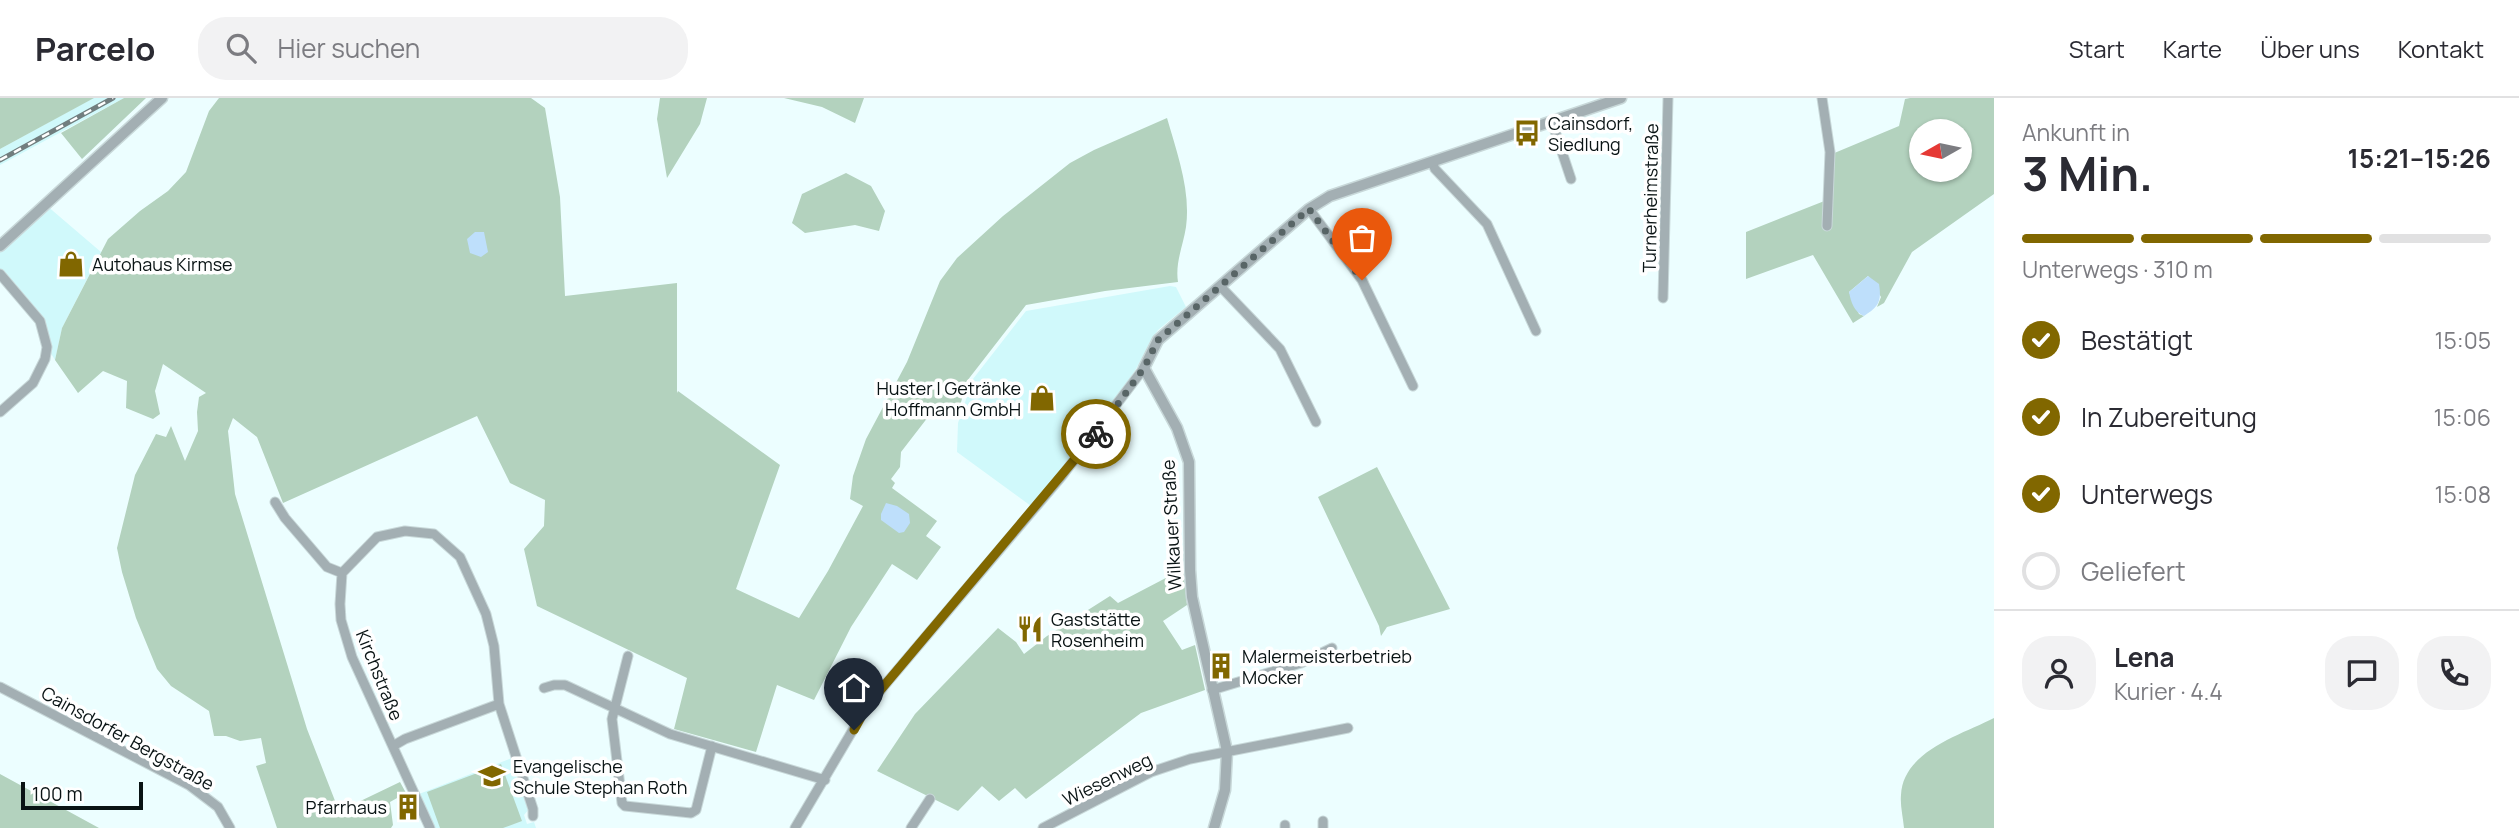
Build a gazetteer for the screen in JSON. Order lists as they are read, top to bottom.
{
  "streets": {
    "street": [
      "Turnerheimstraße",
      "Wilkauer Straße",
      "Kirchstraße",
      "Cainsdorfer Bergstraße",
      "Wiesenweg"
    ]
  },
  "crossings": [
    ["Wilkauer Straße", "Wiesenweg"]
  ],
  "places": {
    "bus stop": ["Cainsdorf, Siedlung"],
    "shop": ["Autohaus Kirmse", "Huster | Getränke Hoffmann GmbH"],
    "restaurant": ["Gaststätte Rosenheim"],
    "building": ["Malermeisterbetrieb Mocker", "Pfarrhaus"],
    "school or university": ["Evangelische Schule Stephan Roth"]
  },
  "scale_bar": "100 m",
  "north": "left",
  "page": {
    "header": "Parcelo",
    "search": "Hier suchen",
    "nav": [
      "Start",
      "Karte",
      "Über uns",
      "Kontakt"
    ],
    "heading": ["3 Min.", "Ankunft in", "15:21–15:26"],
    "panel": ["Lena", "Kurier · 4.4"],
    "bar": "Unterwegs · 310 m",
    "list": [
      ["Bestätigt", "15:05"],
      ["In Zubereitung", "15:06"],
      ["Unterwegs", "15:08"],
      "Geliefert"
    ],
    "scale": "100 m"
  }
}
